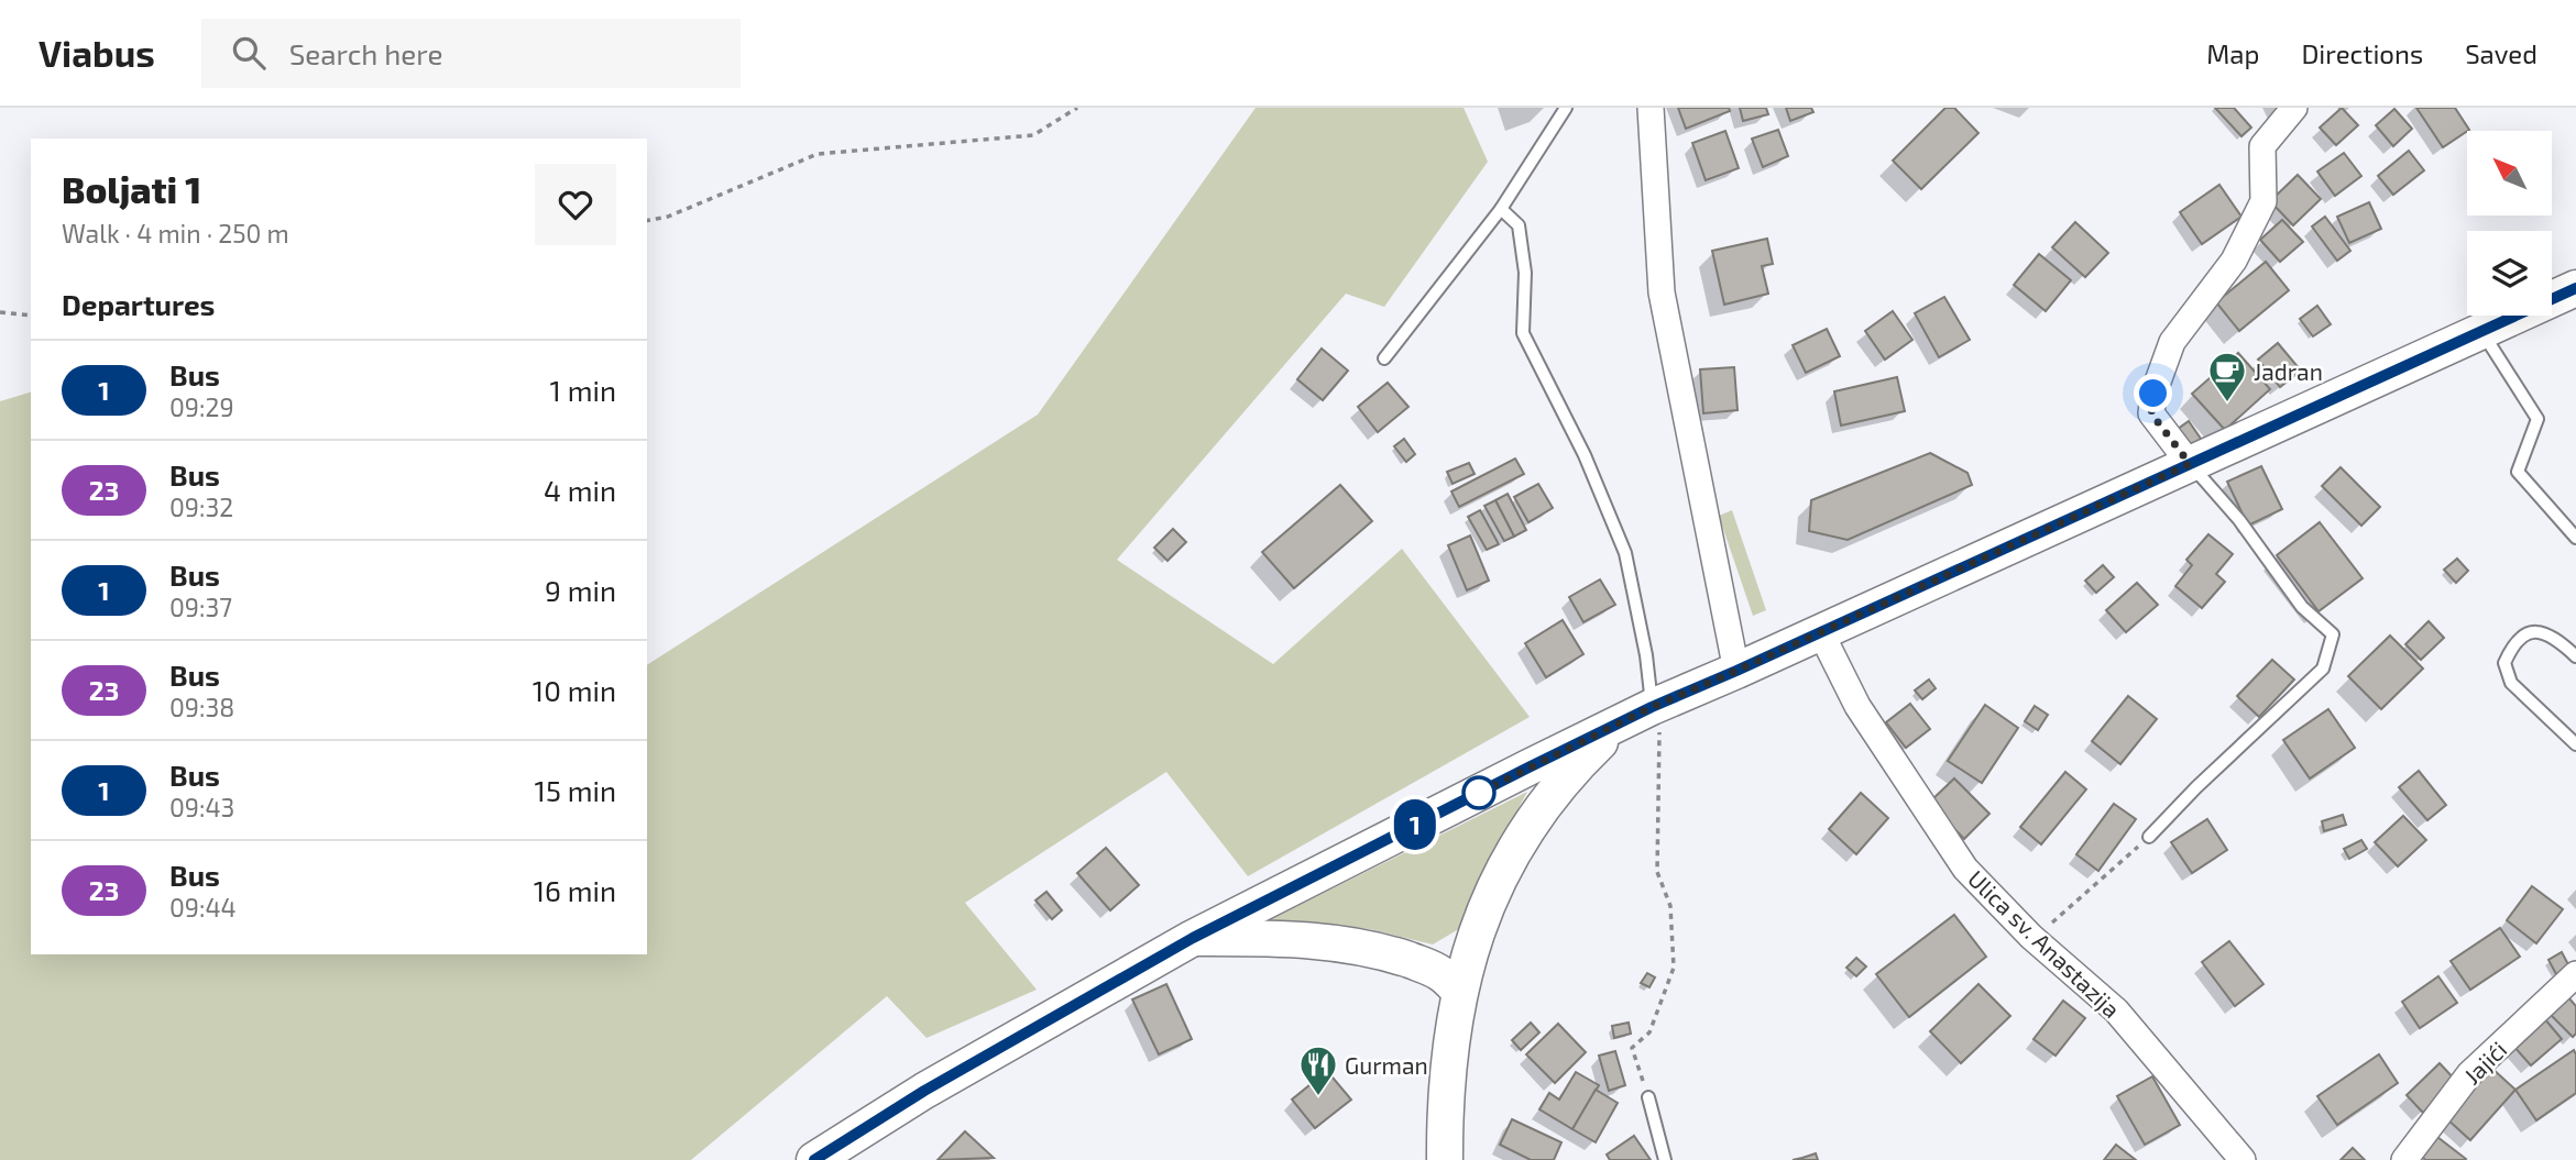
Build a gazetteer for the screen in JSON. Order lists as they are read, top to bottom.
{
  "streets": {
    "street": ["Ulica sv. Anastazija", "Jajići"]
  },
  "places": {
    "cafe": ["Jadran"],
    "restaurant": ["Gurman"]
  },
  "lines": ["bus line 1"],
  "north": "top left",
  "page": {
    "header": "Viabus",
    "search": "Search here",
    "nav": ["Map", "Directions", "Saved"],
    "on_map": "1",
    "heading": [
      ["Boljati 1", "Walk · 4 min · 250 m"],
      "Departures"
    ],
    "list": [
      {
        "mark": "1",
        "name": "Bus",
        "note": "09:29",
        "value": "1 min"
      },
      {
        "mark": "23",
        "name": "Bus",
        "note": "09:32",
        "value": "4 min"
      },
      {
        "mark": "1",
        "name": "Bus",
        "note": "09:37",
        "value": "9 min"
      },
      {
        "mark": "23",
        "name": "Bus",
        "note": "09:38",
        "value": "10 min"
      },
      {
        "mark": "1",
        "name": "Bus",
        "note": "09:43",
        "value": "15 min"
      },
      {
        "mark": "23",
        "name": "Bus",
        "note": "09:44",
        "value": "16 min"
      }
    ]
  }
}
